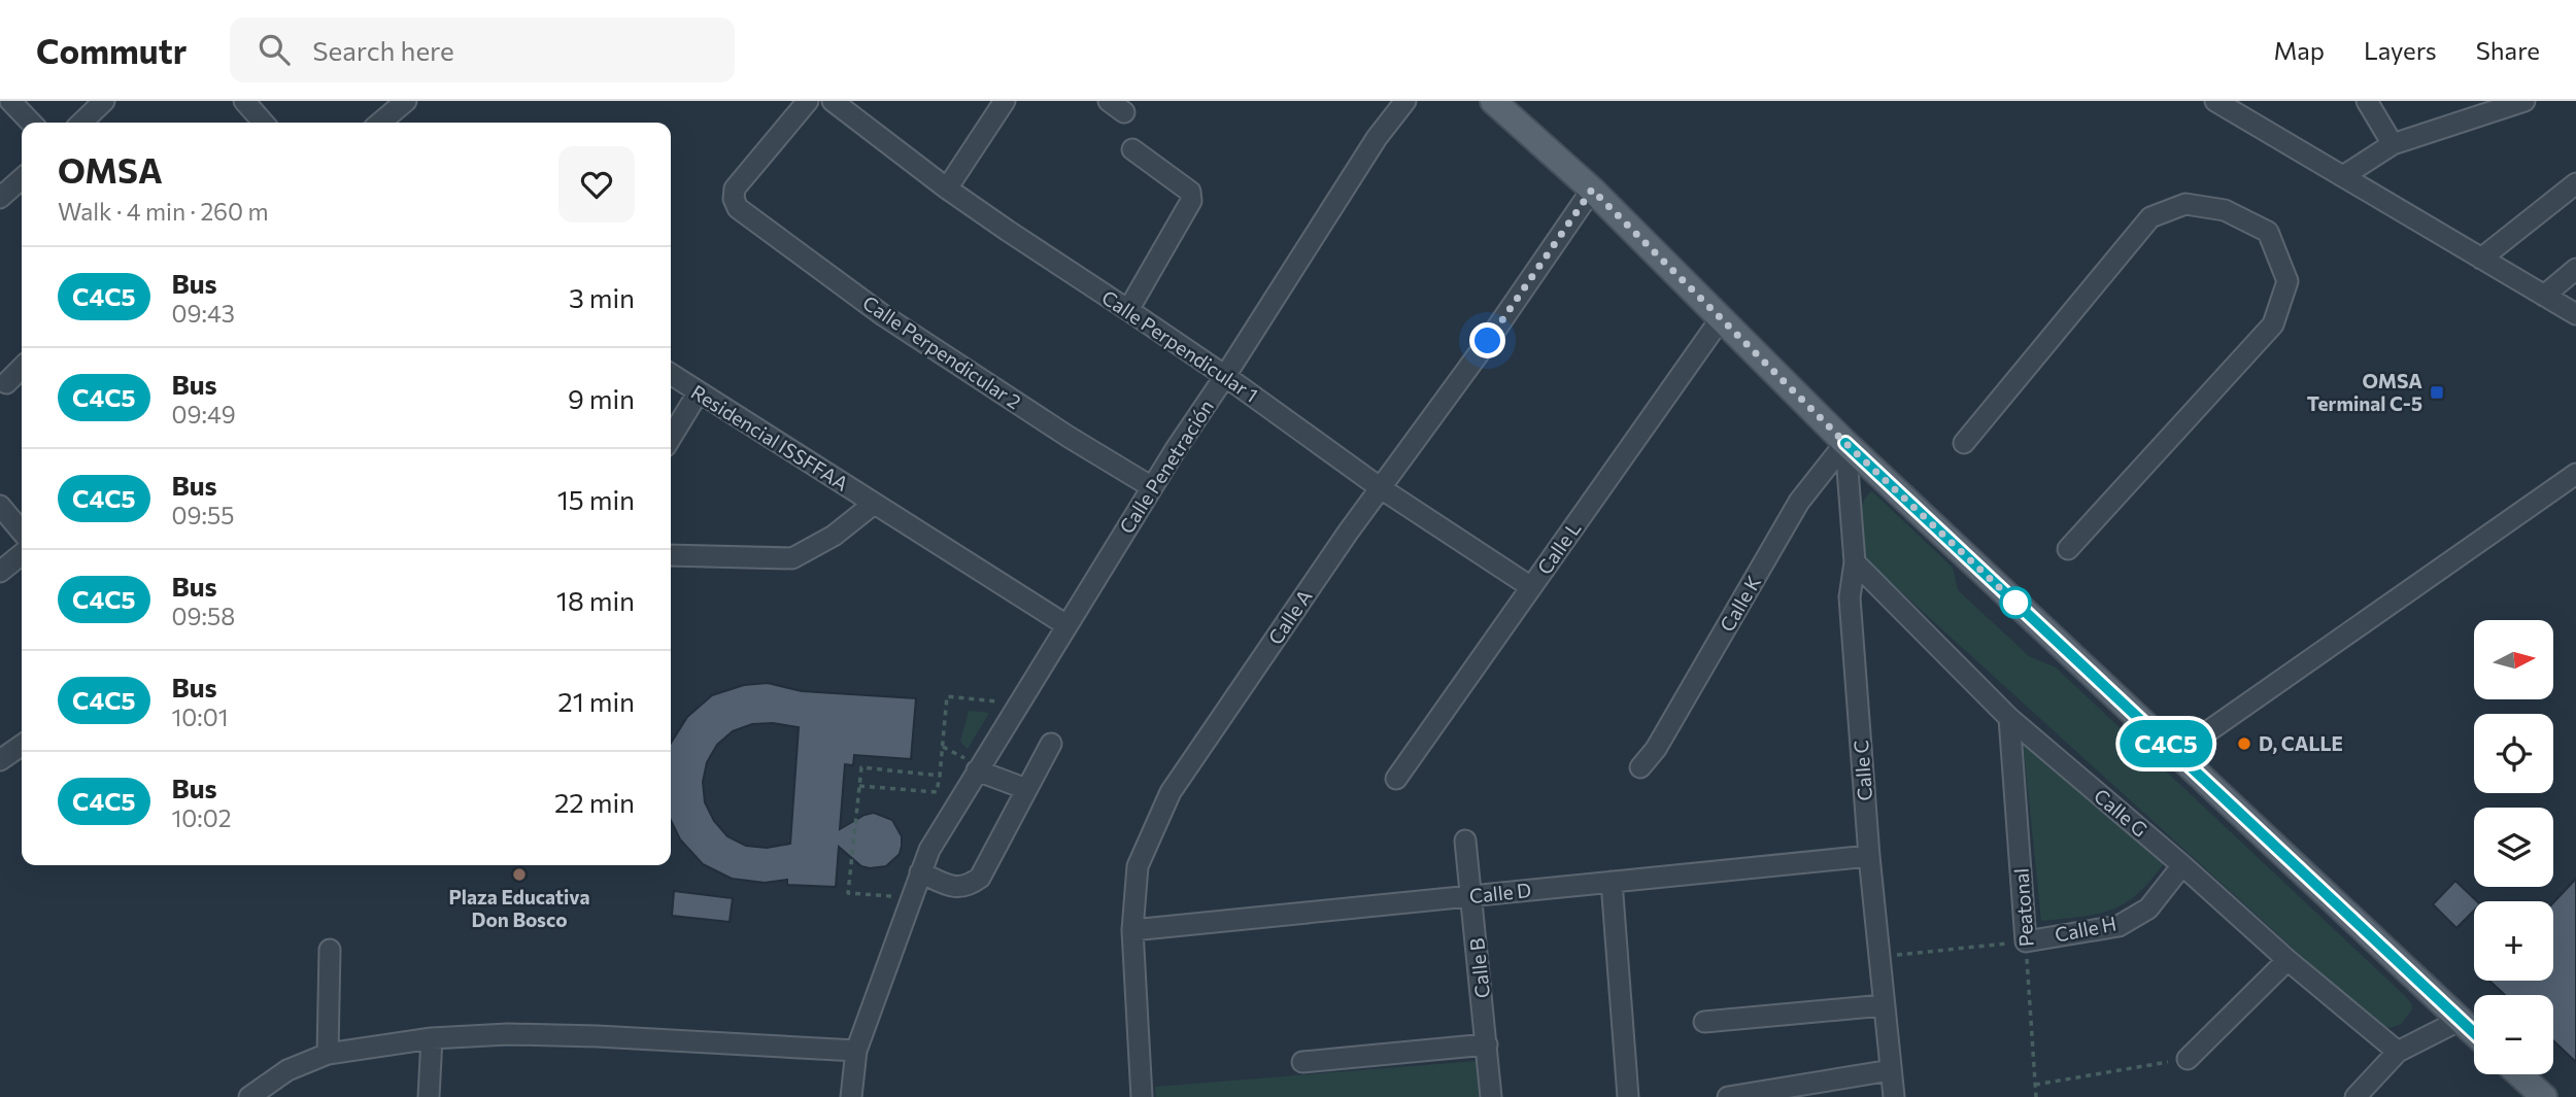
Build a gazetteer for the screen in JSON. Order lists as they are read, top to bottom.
{
  "streets": {
    "street": [
      "Calle Perpendicular 1",
      "Calle Perpendicular 2",
      "Residencial ISSFFAA",
      "Calle Penetración",
      "Calle L",
      "Calle K",
      "Calle A",
      "Calle C",
      "Calle G",
      "Calle D",
      "Peatonal",
      "Calle H",
      "Calle B"
    ]
  },
  "crossings": [
    ["Calle Perpendicular 1", "Calle Penetración"],
    ["Calle Perpendicular 1", "Calle L"],
    ["Calle Perpendicular 1", "Calle A"],
    ["Calle Perpendicular 2", "Calle Penetración"],
    ["Residencial ISSFFAA", "Calle Penetración"],
    ["Calle K", "Calle C"],
    ["Calle A", "Calle D"],
    ["Calle C", "Calle G"],
    ["Calle C", "Calle D"],
    ["Calle G", "Peatonal"],
    ["Calle G", "Calle H"],
    ["Calle D", "Calle B"],
    ["Peatonal", "Calle H"]
  ],
  "places": {
    "transit": ["OMSA Terminal C-5"],
    "other": ["D, CALLE", "Plaza Educativa Don Bosco"]
  },
  "lines": ["bus line C4C5"],
  "north": "right",
  "page": {
    "header": "Commutr",
    "search": "Search here",
    "nav": ["Map", "Layers", "Share"],
    "on_map": "C4C5",
    "heading": ["OMSA", "Walk · 4 min · 260 m"],
    "list": [
      {
        "mark": "C4C5",
        "name": "Bus",
        "note": "09:43",
        "value": "3 min"
      },
      {
        "mark": "C4C5",
        "name": "Bus",
        "note": "09:49",
        "value": "9 min"
      },
      {
        "mark": "C4C5",
        "name": "Bus",
        "note": "09:55",
        "value": "15 min"
      },
      {
        "mark": "C4C5",
        "name": "Bus",
        "note": "09:58",
        "value": "18 min"
      },
      {
        "mark": "C4C5",
        "name": "Bus",
        "note": "10:01",
        "value": "21 min"
      },
      {
        "mark": "C4C5",
        "name": "Bus",
        "note": "10:02",
        "value": "22 min"
      }
    ],
    "map_buttons": ["+", "−"]
  }
}
